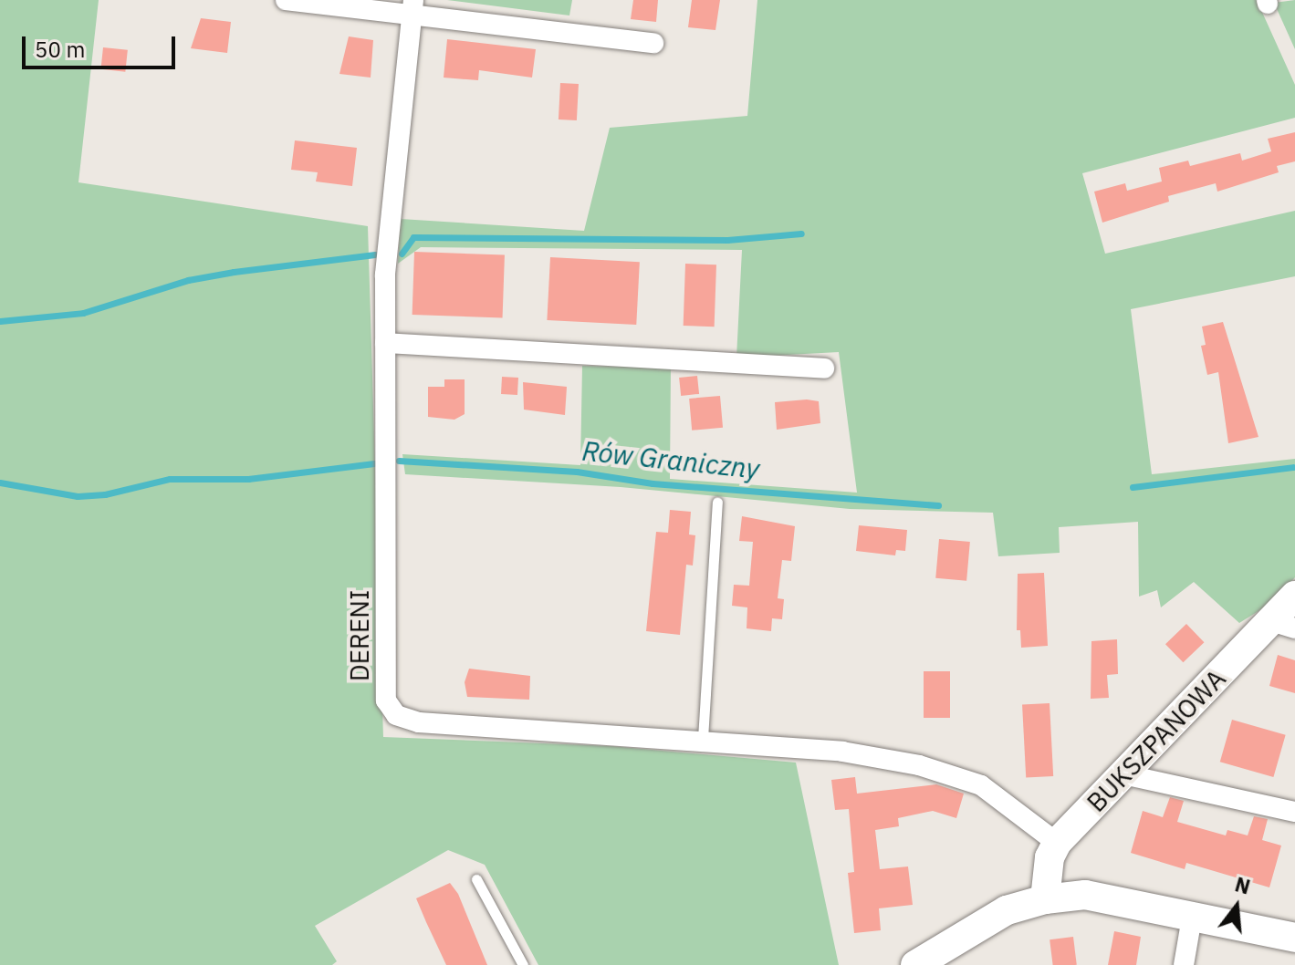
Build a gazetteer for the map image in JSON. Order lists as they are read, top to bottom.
{
  "streets": {
    "street": ["DERENI", "BUKSZPANOWA"]
  },
  "crossings": [
    ["DERENI", "BUKSZPANOWA"]
  ],
  "water": ["Rów Graniczny"],
  "scale_bar": "50 m",
  "north": "top"
}
